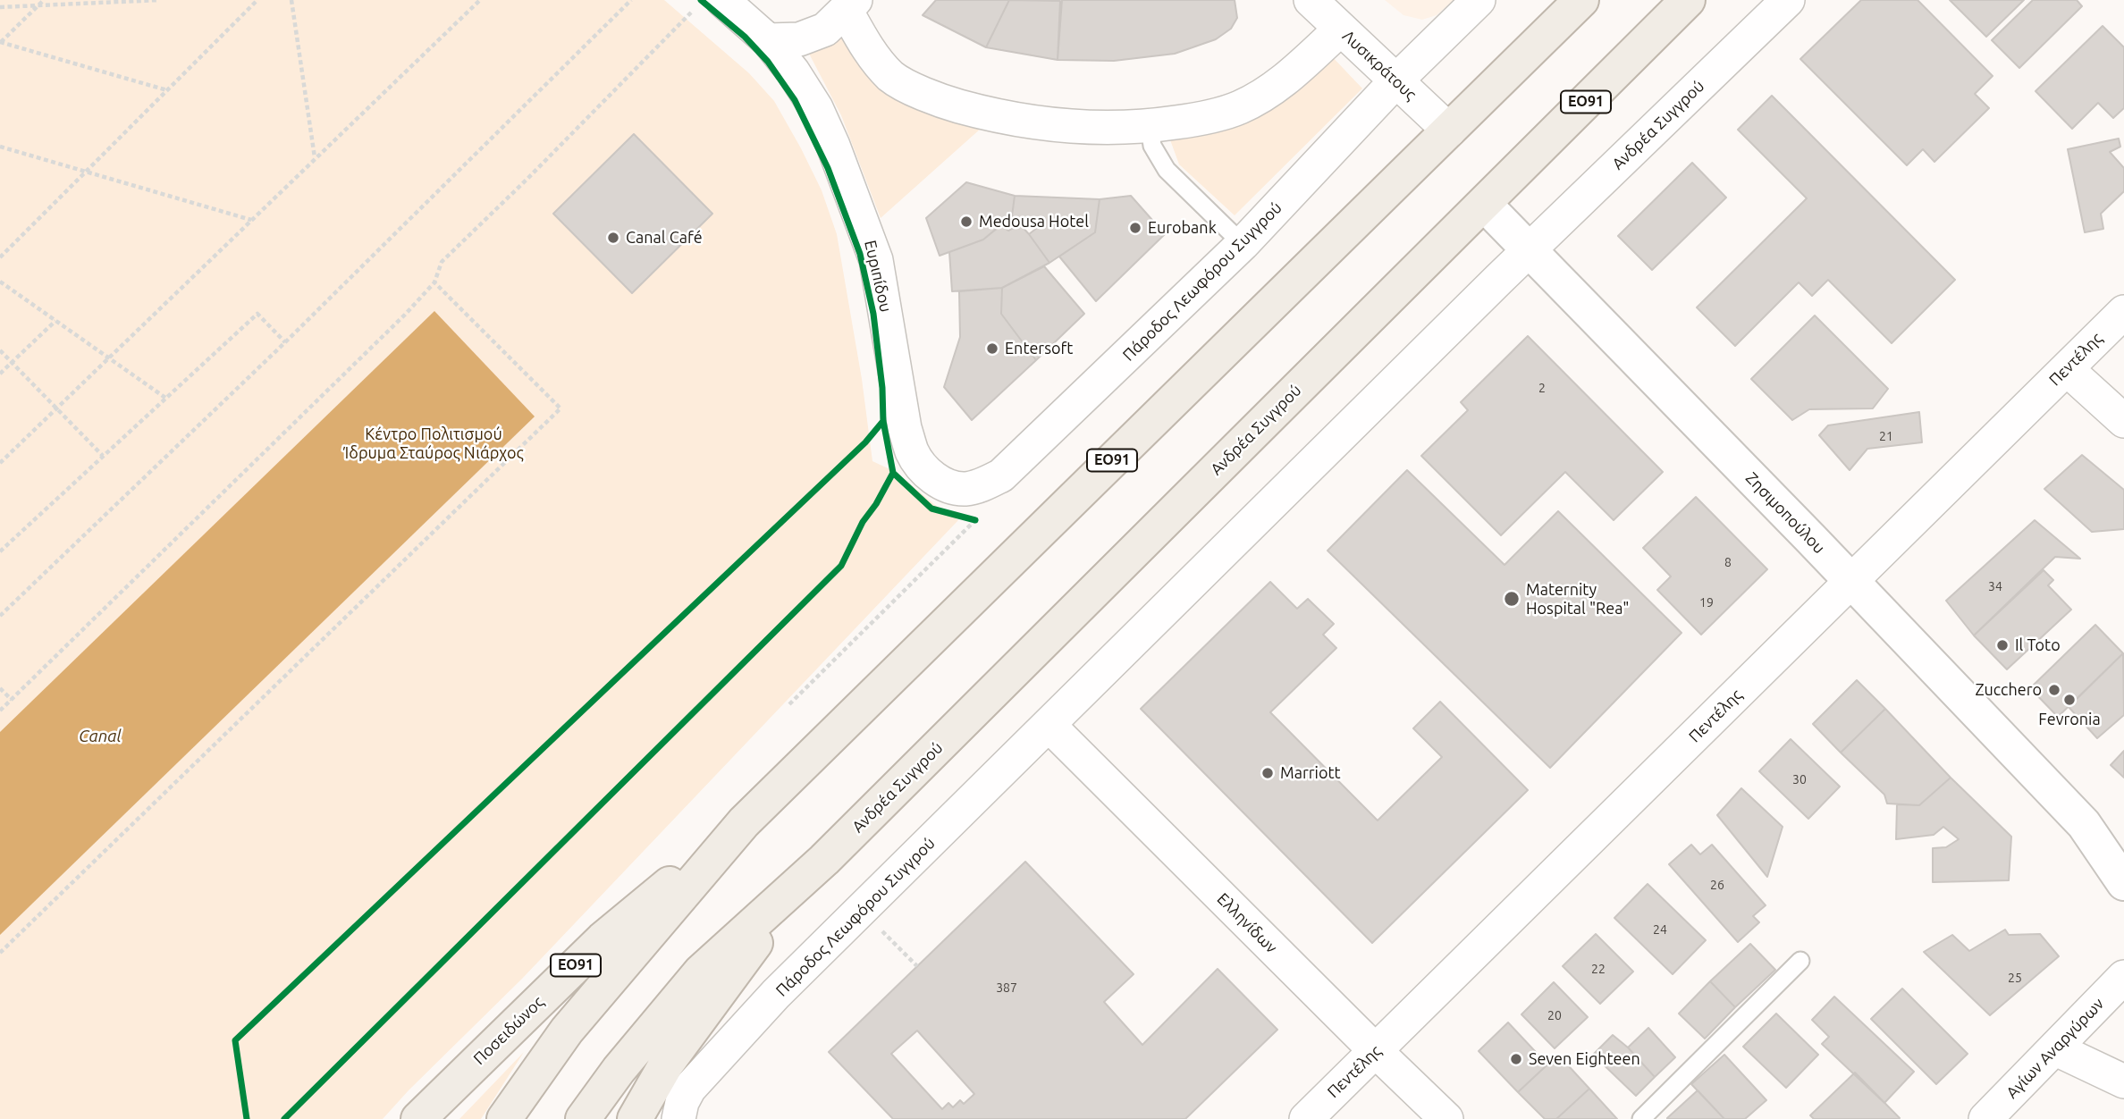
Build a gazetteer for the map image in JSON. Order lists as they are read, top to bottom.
{
  "streets": {
    "highway": ["ΕΟ91", "Ανδρέα Συγγρού", "Ποσειδώνος"],
    "street": [
      "Λυσικράτους",
      "Ευριπίδου",
      "Πάροδος Λεωφόρου Συγγρού",
      "Πεντέλης",
      "Ζησιμοπούλου",
      "Ελληνίδων",
      "Αγίων Αναργύρων"
    ]
  },
  "crossings": [
    ["Λυσικράτους", "ΕΟ91"],
    ["Λυσικράτους", "Πάροδος Λεωφόρου Συγγρού"],
    ["ΕΟ91", "Ανδρέα Συγγρού"],
    ["ΕΟ91", "Ποσειδώνος"],
    ["Ανδρέα Συγγρού", "Πάροδος Λεωφόρου Συγγρού"],
    ["Ανδρέα Συγγρού", "Ζησιμοπούλου"],
    ["Ανδρέα Συγγρού", "Ελληνίδων"],
    ["Ευριπίδου", "Πάροδος Λεωφόρου Συγγρού"],
    ["Πάροδος Λεωφόρου Συγγρού", "Ελληνίδων"],
    ["Πεντέλης", "Ζησιμοπούλου"],
    ["Πεντέλης", "Ελληνίδων"]
  ],
  "water": ["Canal"],
  "parks": ["Κέντρο Πολιτισμού Ίδρυμα Σταύρος Νιάρχος"],
  "places": [
    "Medousa Hotel",
    "Eurobank",
    "Canal Café",
    "Entersoft",
    "Maternity Hospital \"Rea\"",
    "Il Toto",
    "Zucchero",
    "Fevronia",
    "Marriott",
    "Seven Eighteen"
  ],
  "house_numbers": [
    "2",
    "21",
    "8",
    "34",
    "19",
    "30",
    "26",
    "24",
    "22",
    "25",
    "387",
    "20"
  ]
}
